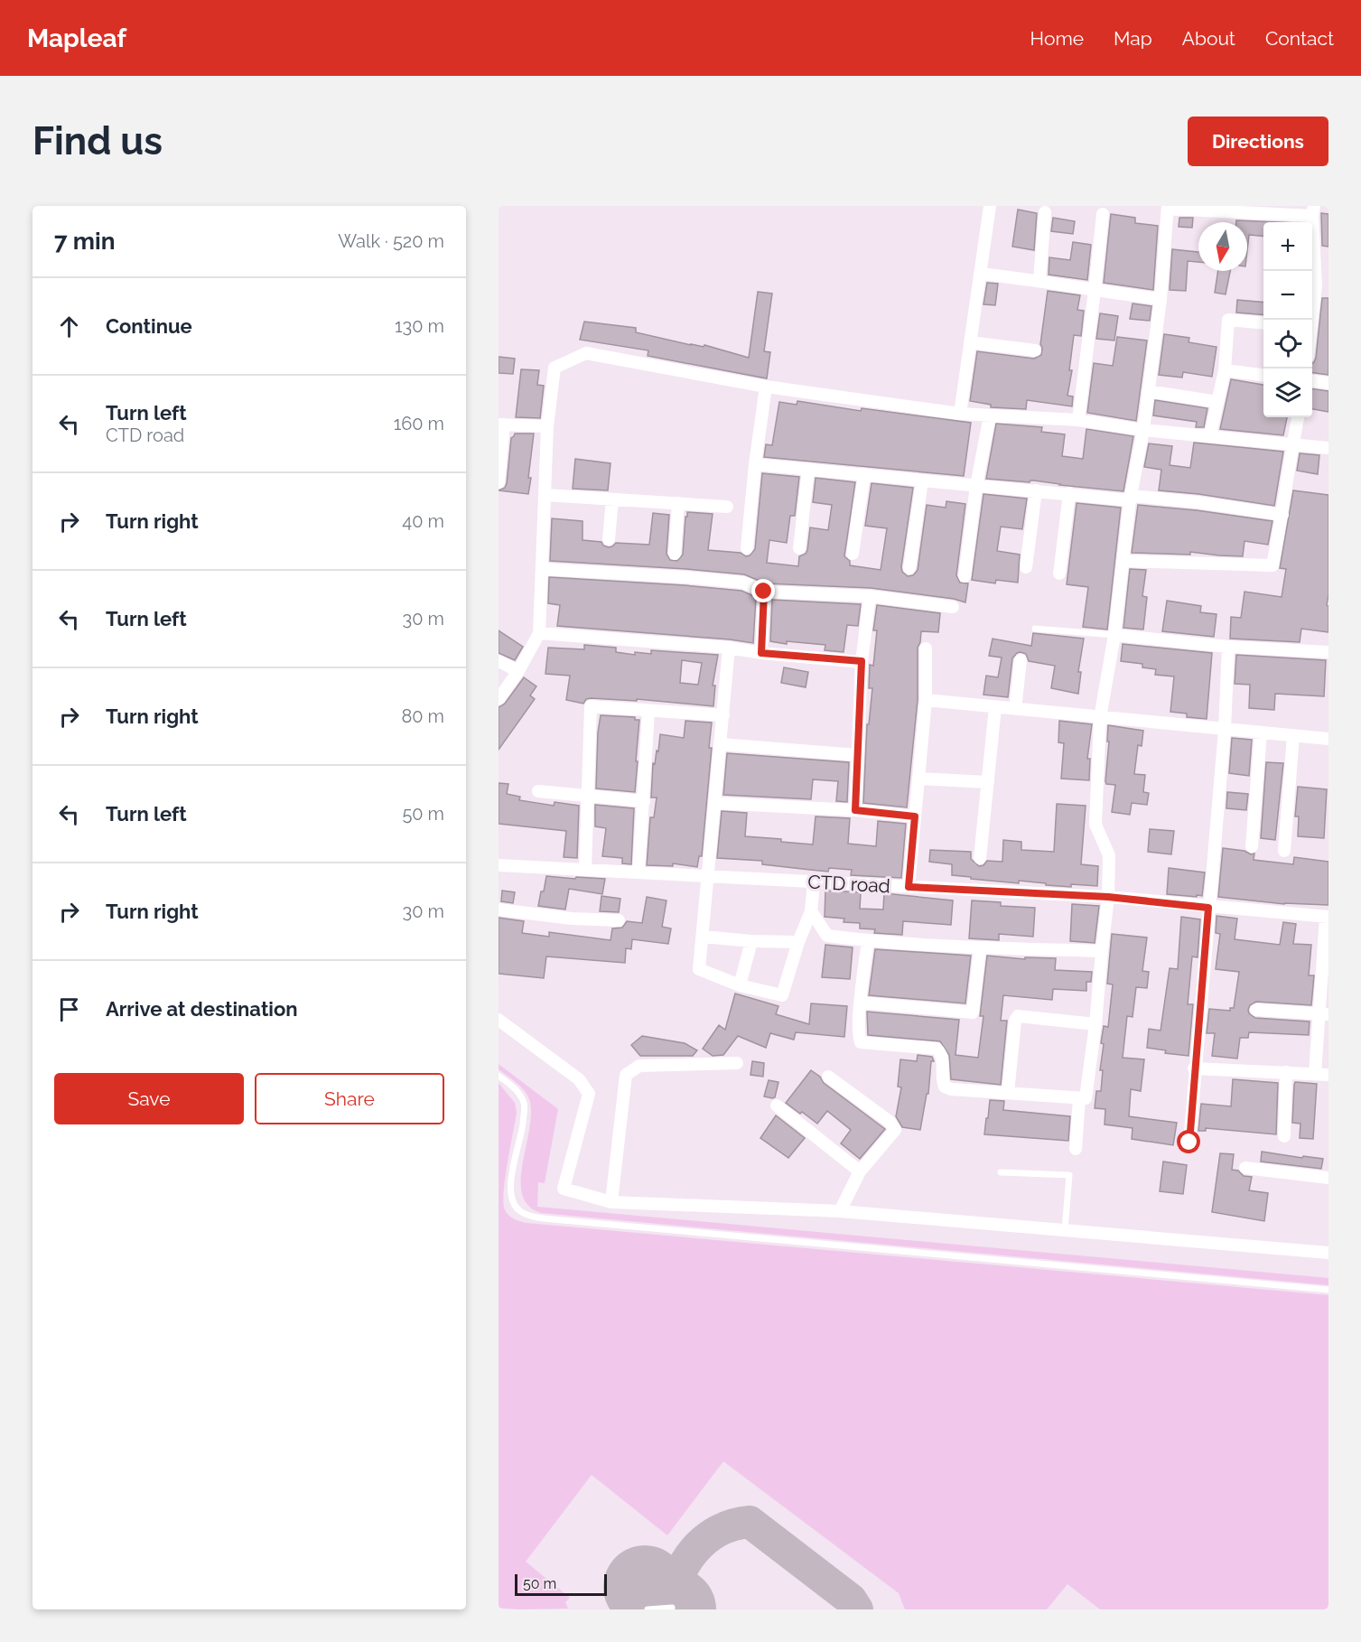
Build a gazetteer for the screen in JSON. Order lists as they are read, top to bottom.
{
  "streets": {
    "street": ["CTD road"]
  },
  "scale_bar": "50 m",
  "north": "bottom",
  "page": {
    "header": "Mapleaf",
    "nav": [
      "Home",
      "Map",
      "About",
      "Contact"
    ],
    "buttons": [
      "Directions",
      ["Save", "Share"]
    ],
    "title": "Find us",
    "heading": ["7 min", "Walk · 520 m"],
    "map_buttons": ["+", "−"],
    "list": [
      ["Continue", "130 m"],
      ["Turn left", "CTD road", "160 m"],
      ["Turn right", "40 m"],
      ["Turn left", "30 m"],
      ["Turn right", "80 m"],
      ["Turn left", "50 m"],
      ["Turn right", "30 m"],
      "Arrive at destination"
    ],
    "scale": "50 m"
  }
}
